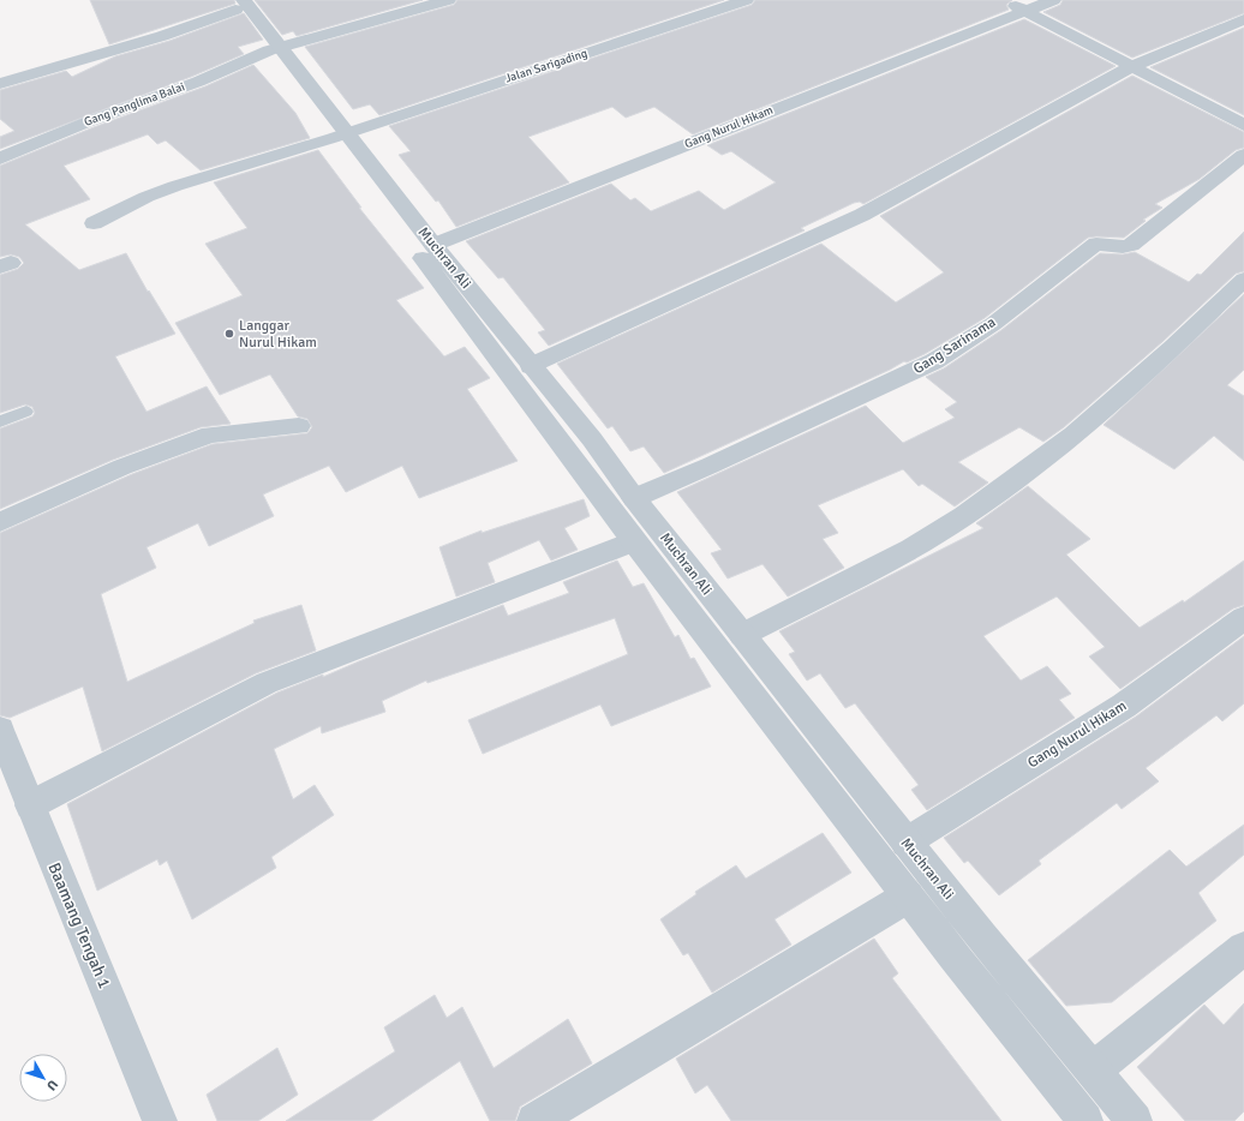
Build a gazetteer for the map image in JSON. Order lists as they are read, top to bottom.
{
  "streets": {
    "street": [
      "Jalan Sarigading",
      "Gang Panglima Balai",
      "Gang Nurul Hikam",
      "Muchran Ali",
      "Gang Sarinama",
      "Baamang Tengah 1"
    ]
  },
  "crossings": [
    ["Jalan Sarigading", "Muchran Ali"],
    ["Gang Panglima Balai", "Muchran Ali"],
    ["Gang Nurul Hikam", "Muchran Ali"],
    ["Muchran Ali", "Gang Sarinama"]
  ],
  "places": ["Langgar Nurul Hikam"],
  "north": "bottom right"
}
